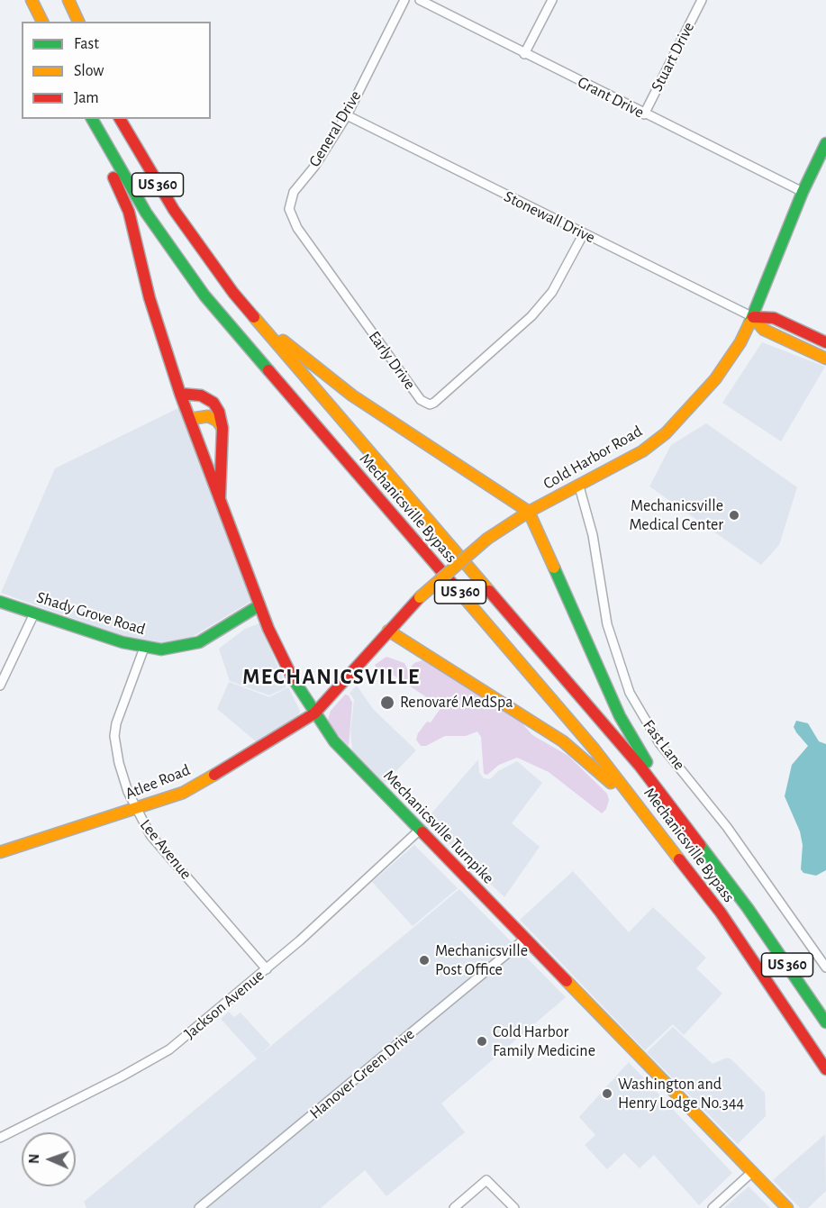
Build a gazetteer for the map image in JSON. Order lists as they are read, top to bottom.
{
  "streets": {
    "main road": [
      "US 360",
      "Cold Harbor Road",
      "Mechanicsville Bypass",
      "Shady Grove Road",
      "Atlee Road",
      "Mechanicsville Turnpike"
    ],
    "street": [
      "Stuart Drive",
      "Grant Drive",
      "General Drive",
      "Stonewall Drive",
      "Early Drive",
      "Fast Lane",
      "Lee Avenue",
      "Jackson Avenue",
      "Hanover Green Drive"
    ]
  },
  "crossings": [
    ["Stuart Drive", "Grant Drive"],
    ["Grant Drive", "Cold Harbor Road"],
    ["General Drive", "Stonewall Drive"],
    ["General Drive", "Early Drive"],
    ["Stonewall Drive", "Early Drive"],
    ["Stonewall Drive", "Cold Harbor Road"],
    ["Cold Harbor Road", "Fast Lane"],
    ["Cold Harbor Road", "Atlee Road"],
    ["Cold Harbor Road", "Mechanicsville Turnpike"],
    ["Shady Grove Road", "Mechanicsville Turnpike"],
    ["Shady Grove Road", "Lee Avenue"],
    ["Atlee Road", "Mechanicsville Turnpike"],
    ["Atlee Road", "Lee Avenue"],
    ["Mechanicsville Turnpike", "Jackson Avenue"],
    ["Mechanicsville Turnpike", "Hanover Green Drive"],
    ["Lee Avenue", "Jackson Avenue"]
  ],
  "districts": ["MECHANICSVILLE"],
  "places": [
    "Mechanicsville Medical Center",
    "Renovaré MedSpa",
    "Mechanicsville Post Office",
    "Cold Harbor Family Medicine",
    "Washington and Henry Lodge No.344"
  ],
  "legend": ["Fast", "Slow", "Jam"],
  "north": "left"
}
